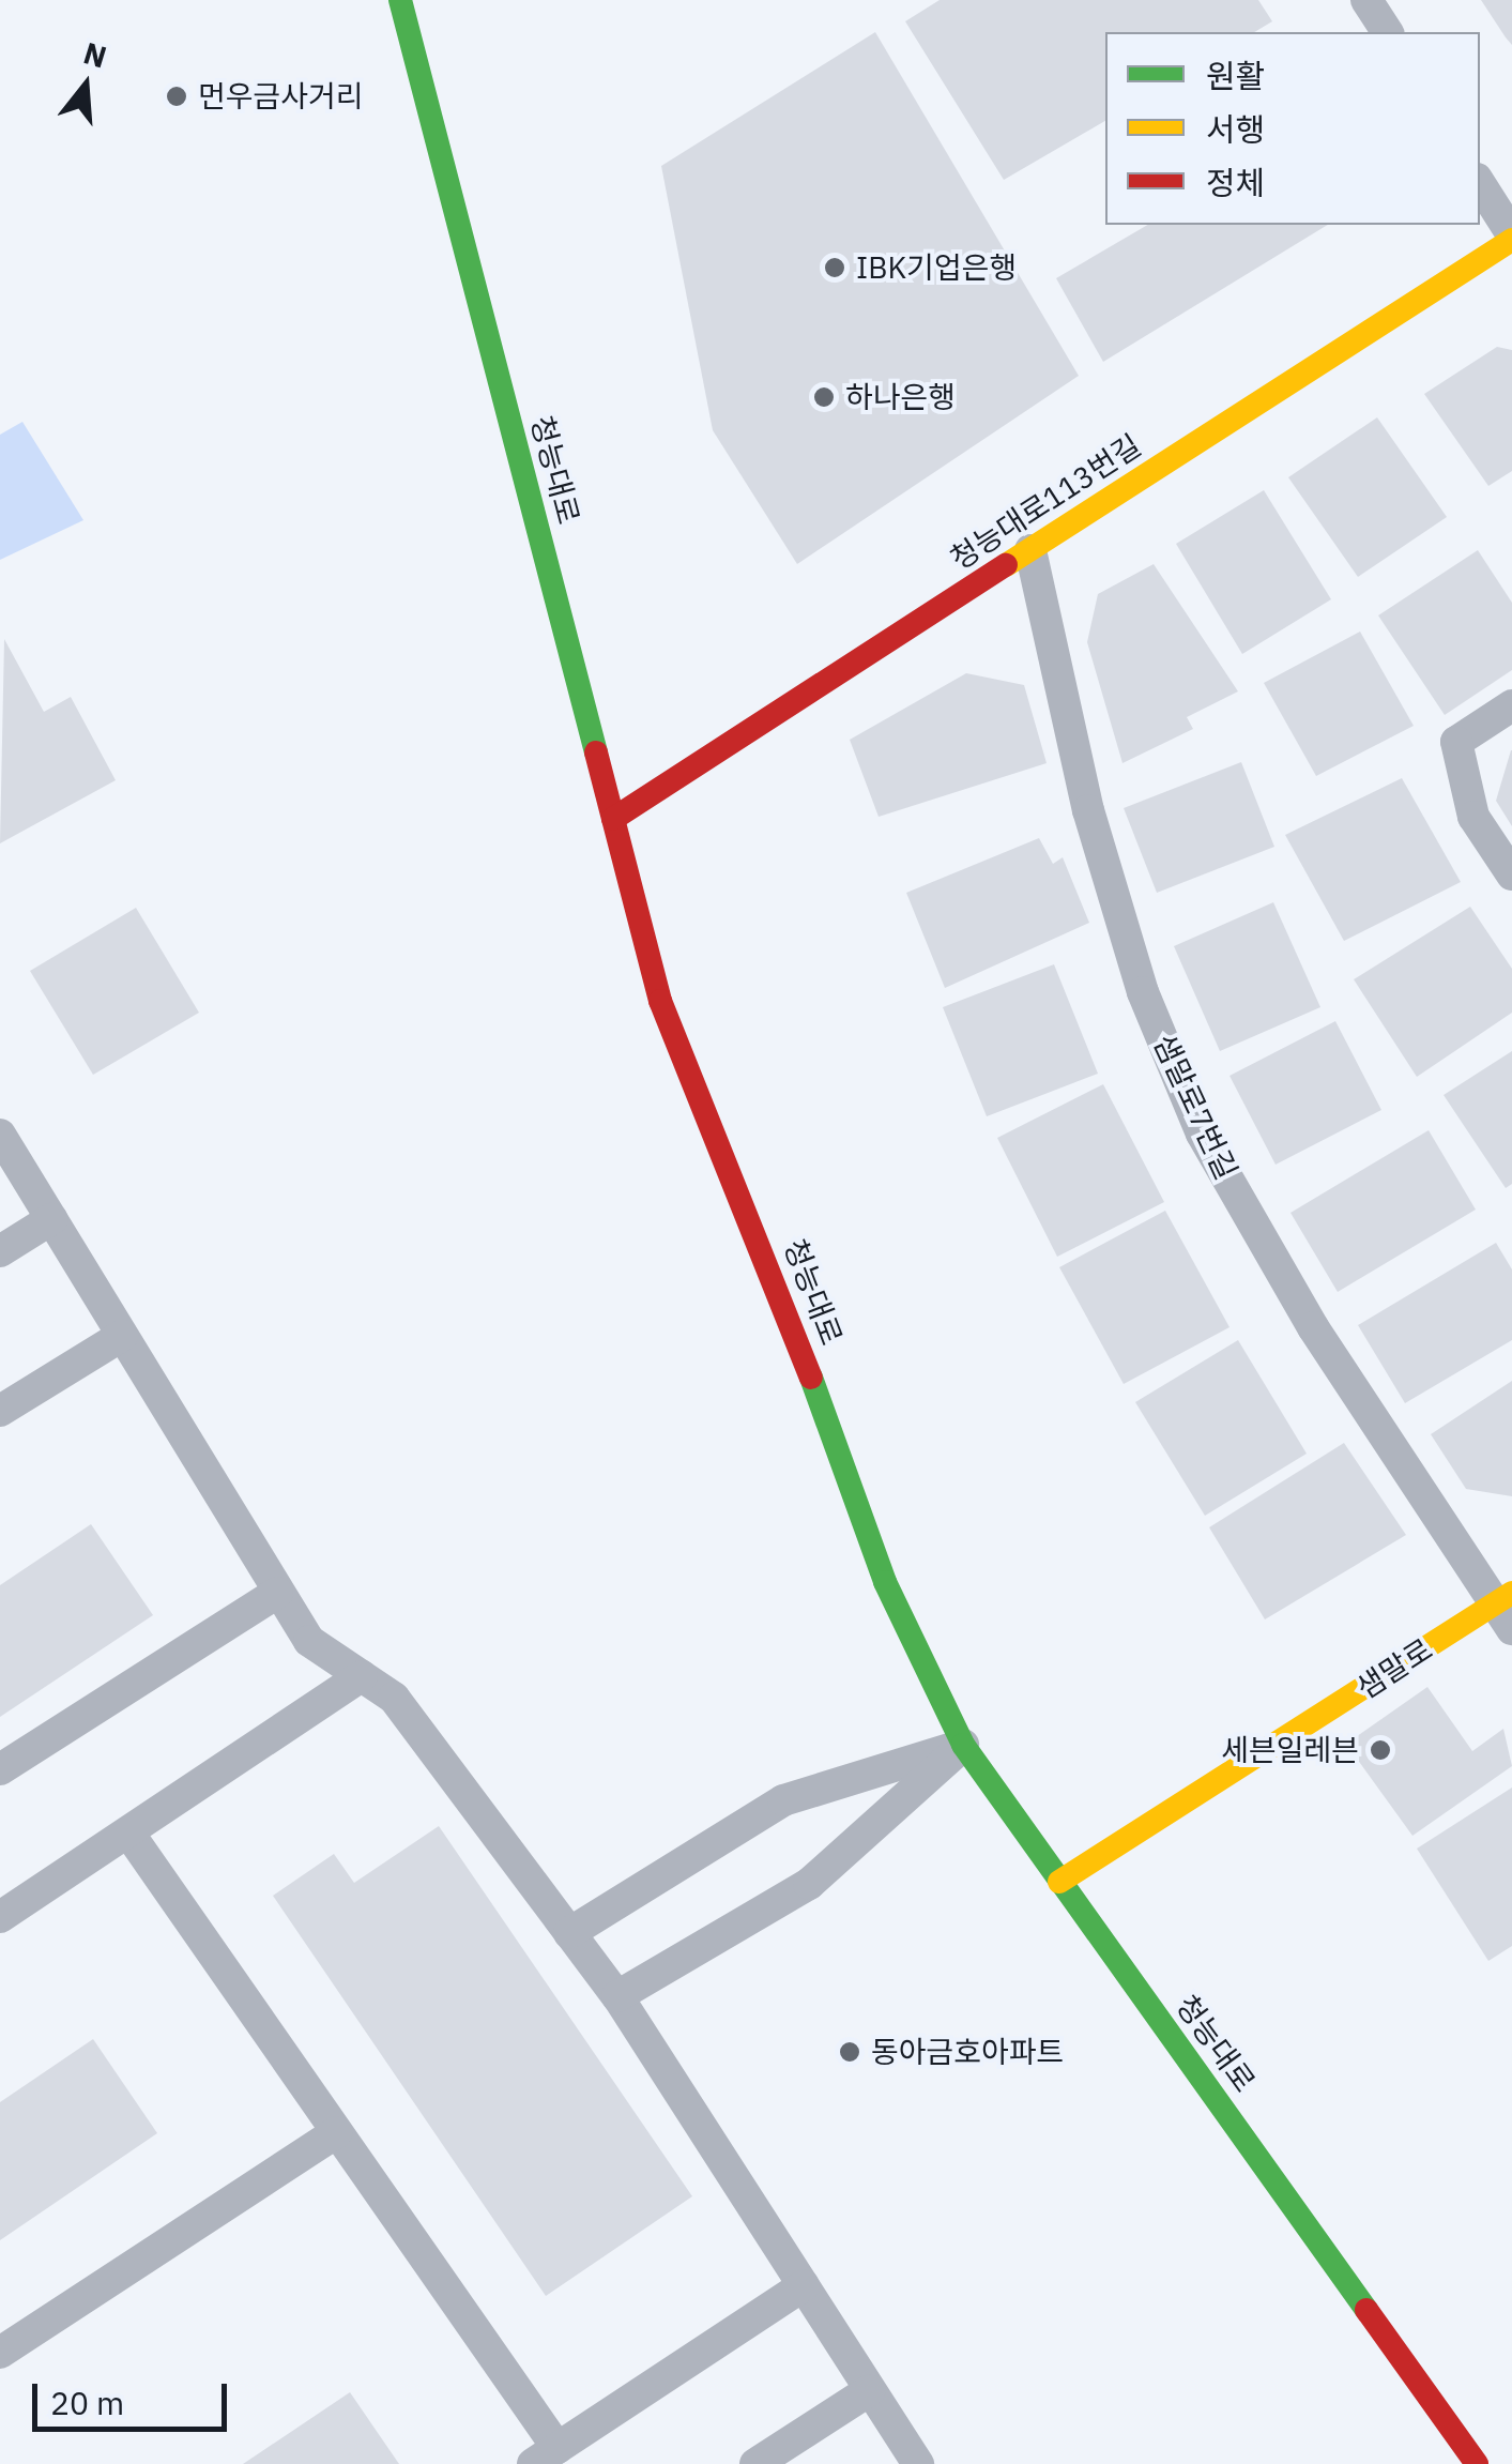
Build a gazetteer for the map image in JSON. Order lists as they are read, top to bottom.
{
  "streets": {
    "main road": ["청능대로", "청능대로113번길", "샘말로"],
    "lane": ["샘말로7번길"]
  },
  "crossings": [
    ["청능대로", "청능대로113번길"],
    ["청능대로", "샘말로"],
    ["청능대로113번길", "샘말로7번길"],
    ["샘말로7번길", "샘말로"]
  ],
  "places": [
    "먼우금사거리",
    "IBK기업은행",
    "하나은행",
    "세븐일레븐",
    "동아금호아파트"
  ],
  "legend": ["원활", "서행", "정체"],
  "scale_bar": "20 m",
  "north": "top"
}
